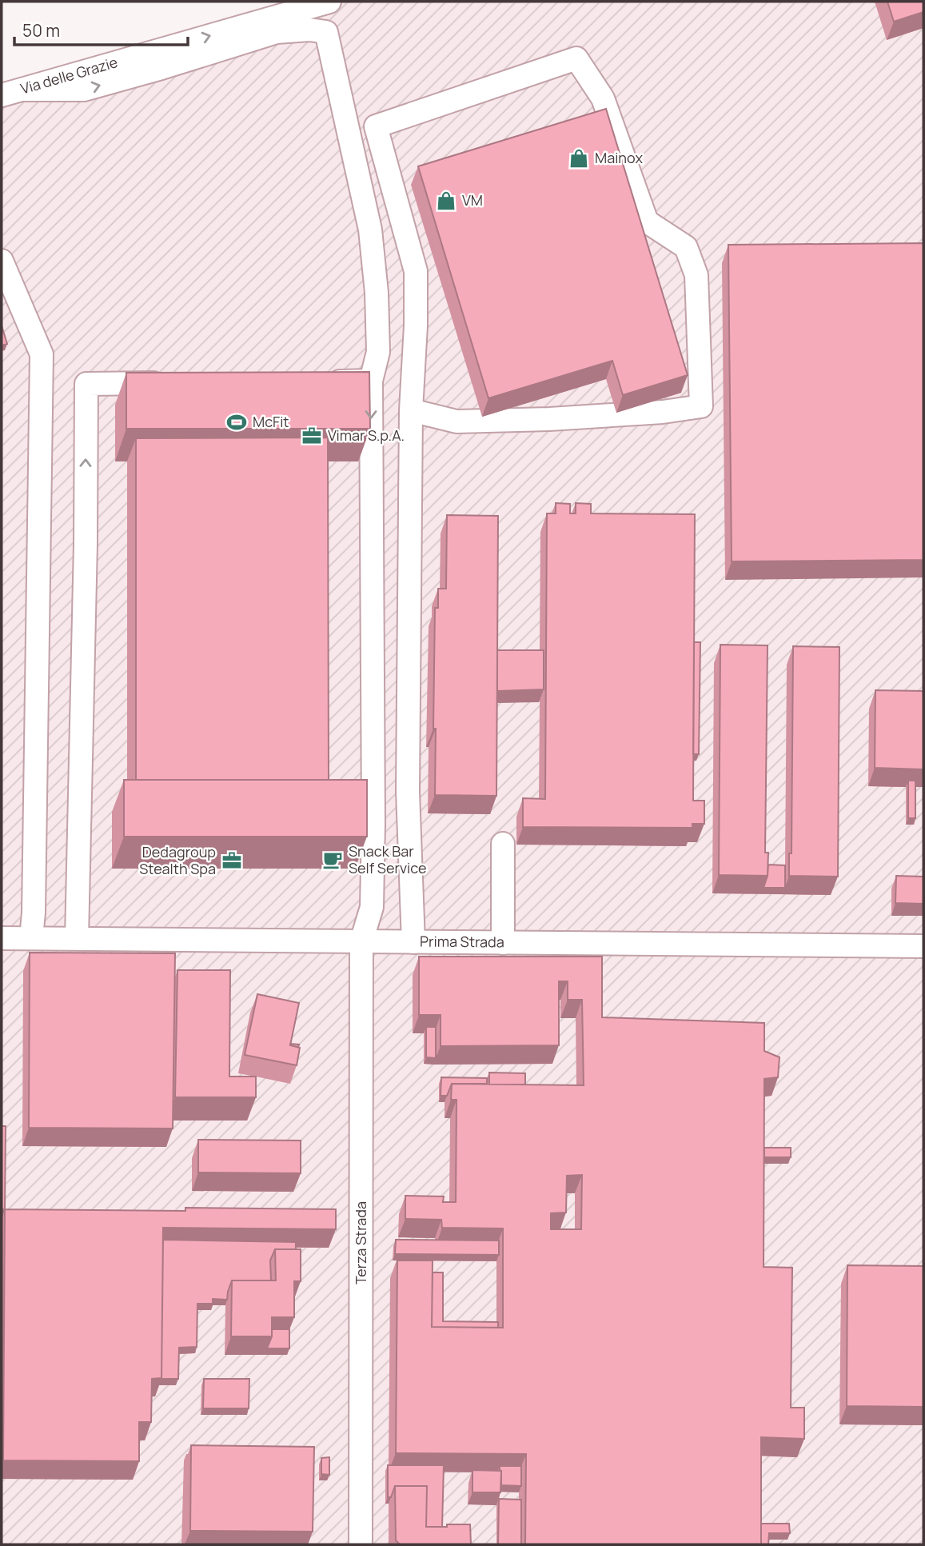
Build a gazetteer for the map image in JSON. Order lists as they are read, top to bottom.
{
  "streets": {
    "street": ["Via delle Grazie", "Prima Strada", "Terza Strada"]
  },
  "crossings": [
    ["Via delle Grazie", "Terza Strada"],
    ["Prima Strada", "Terza Strada"]
  ],
  "one_way": ["Via delle Grazie"],
  "places": {
    "shop": ["Mainox", "VM"],
    "sports": ["McFit"],
    "office": ["Vimar S.p.A.", "Dedagroup Stealth Spa"],
    "cafe": ["Snack Bar Self Service"]
  },
  "scale_bar": "50 m"
}
